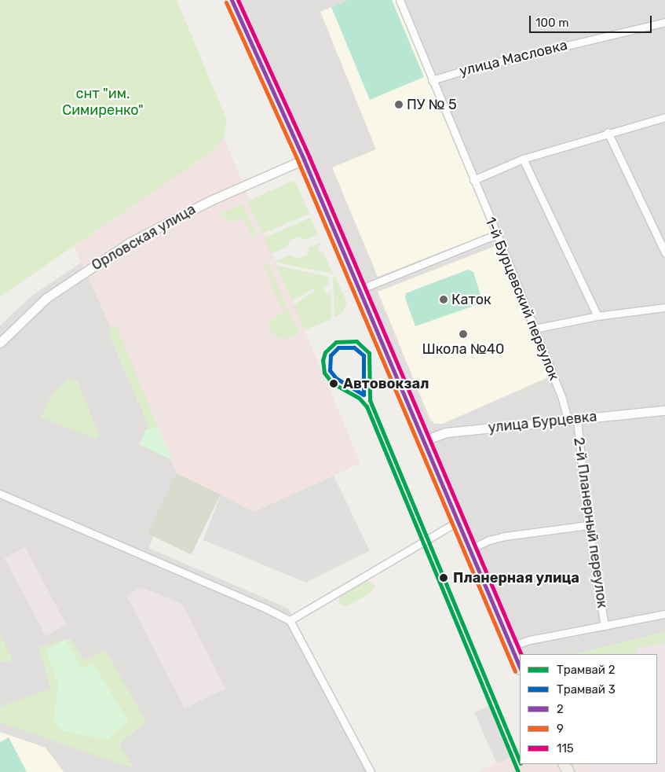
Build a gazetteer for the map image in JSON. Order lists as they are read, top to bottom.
{
  "streets": {
    "street": [
      "улица Масловка",
      "Орловская улица",
      "1-й Бурцевский переулок",
      "улица Бурцевка",
      "2-й Планерный переулок"
    ]
  },
  "crossings": [
    ["улица Масловка", "1-й Бурцевский переулок"],
    ["1-й Бурцевский переулок", "улица Бурцевка"],
    ["улица Бурцевка", "2-й Планерный переулок"]
  ],
  "parks": ["снт \"им. Симиренко\""],
  "places": [
    "ПУ № 5",
    "Каток",
    "Школа №40",
    "Автовокзал",
    "Планерная улица"
  ],
  "lines": [
    "transit line 2",
    "transit line 115",
    "transit line 9",
    "tram line 2",
    "tram line 3"
  ],
  "legend": [
    "Трамвай 2",
    "Трамвай 3",
    "2",
    "9",
    "115"
  ],
  "scale_bar": "100 m"
}
